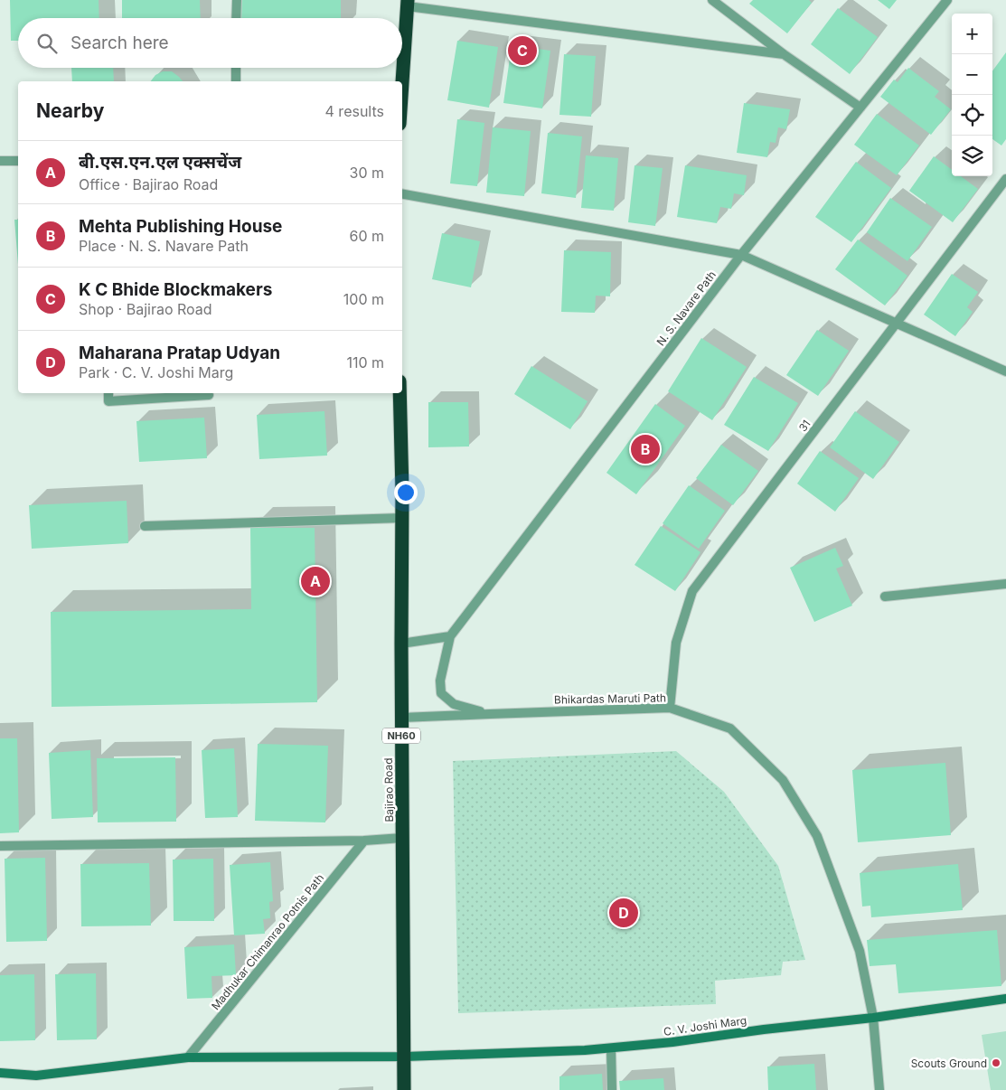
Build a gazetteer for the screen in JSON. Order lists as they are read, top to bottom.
{
  "streets": {
    "highway": ["NH60", "Bajirao Road"],
    "street": [
      "N. S. Navare Path",
      "31",
      "Bhikardas Maruti Path",
      "Madhukar Chimanrao Potnis Path",
      "C. V. Joshi Marg"
    ]
  },
  "crossings": [
    ["N. S. Navare Path", "Bhikardas Maruti Path"],
    ["31", "Bhikardas Maruti Path"],
    ["Bhikardas Maruti Path", "Bajirao Road"],
    ["Bhikardas Maruti Path", "C. V. Joshi Marg"],
    ["Bajirao Road", "C. V. Joshi Marg"]
  ],
  "places": ["Scouts Ground"],
  "page": {
    "map_buttons": ["+", "−"],
    "search": "Search here",
    "pins": [
      "C",
      "B",
      "A",
      "D"
    ],
    "heading": ["Nearby", "4 results"],
    "list": [
      {
        "mark": "A",
        "name": "बी.एस.एन.एल एक्सचेंज",
        "note": "Office · Bajirao Road",
        "value": "30 m"
      },
      {
        "mark": "B",
        "name": "Mehta Publishing House",
        "note": "Place · N. S. Navare Path",
        "value": "60 m"
      },
      {
        "mark": "C",
        "name": "K C Bhide Blockmakers",
        "note": "Shop · Bajirao Road",
        "value": "100 m"
      },
      {
        "mark": "D",
        "name": "Maharana Pratap Udyan",
        "note": "Park · C. V. Joshi Marg",
        "value": "110 m"
      }
    ]
  }
}
